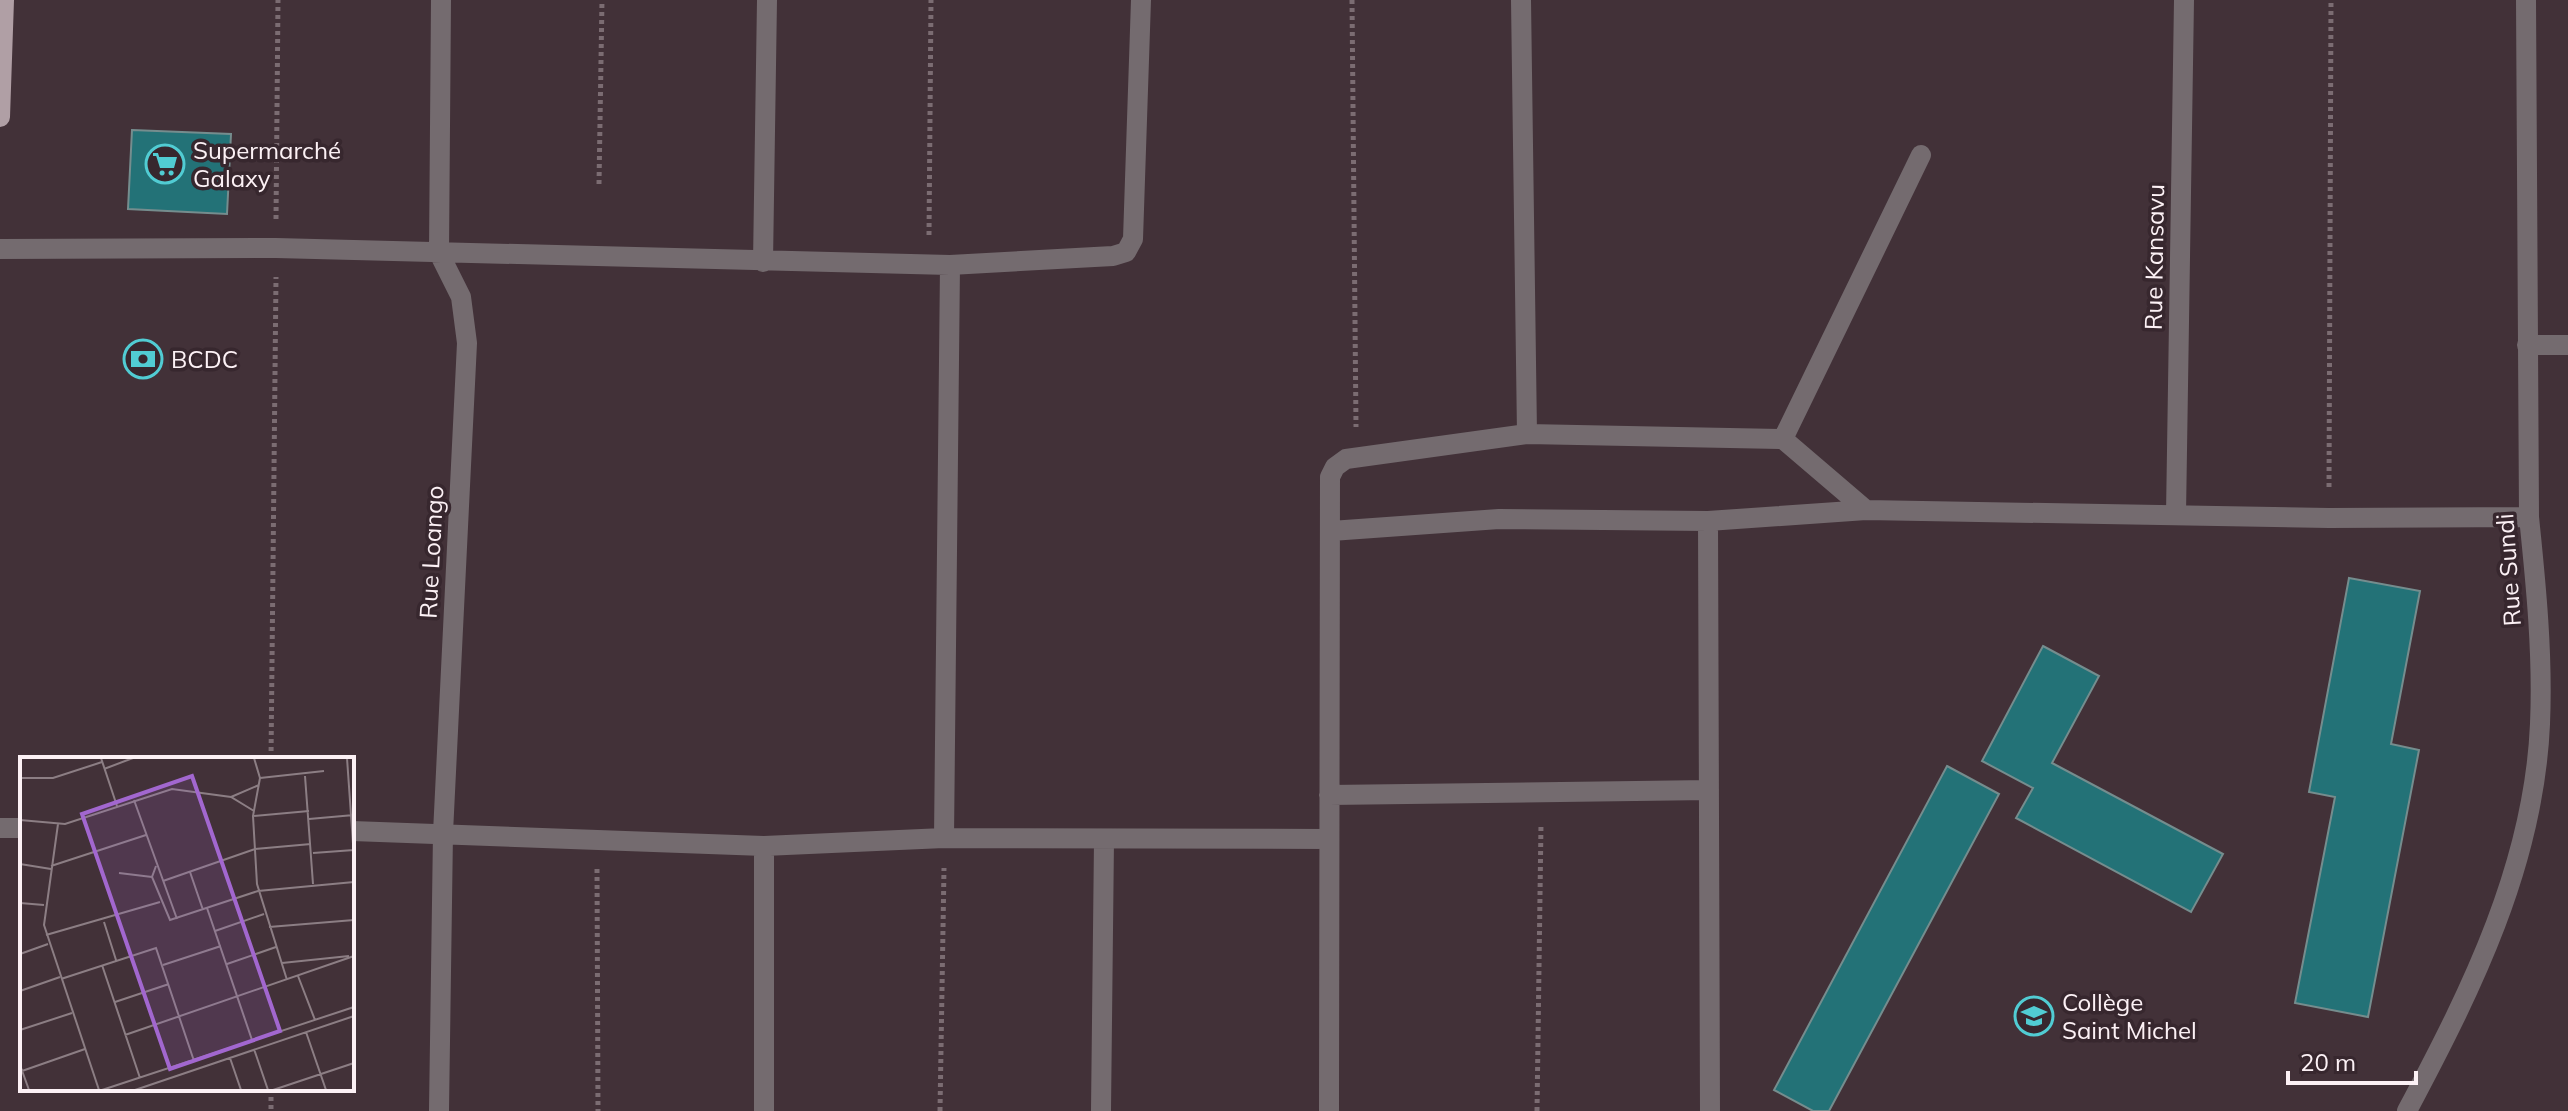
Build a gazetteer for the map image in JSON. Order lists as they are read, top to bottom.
{
  "streets": {
    "street": ["Rue Kansavu", "Rue Loango", "Rue Sundi"]
  },
  "places": {
    "supermarket": ["Supermarché Galaxy"],
    "bank": ["BCDC"],
    "school or university": ["Collège Saint Michel"]
  },
  "scale_bar": "20 m"
}
